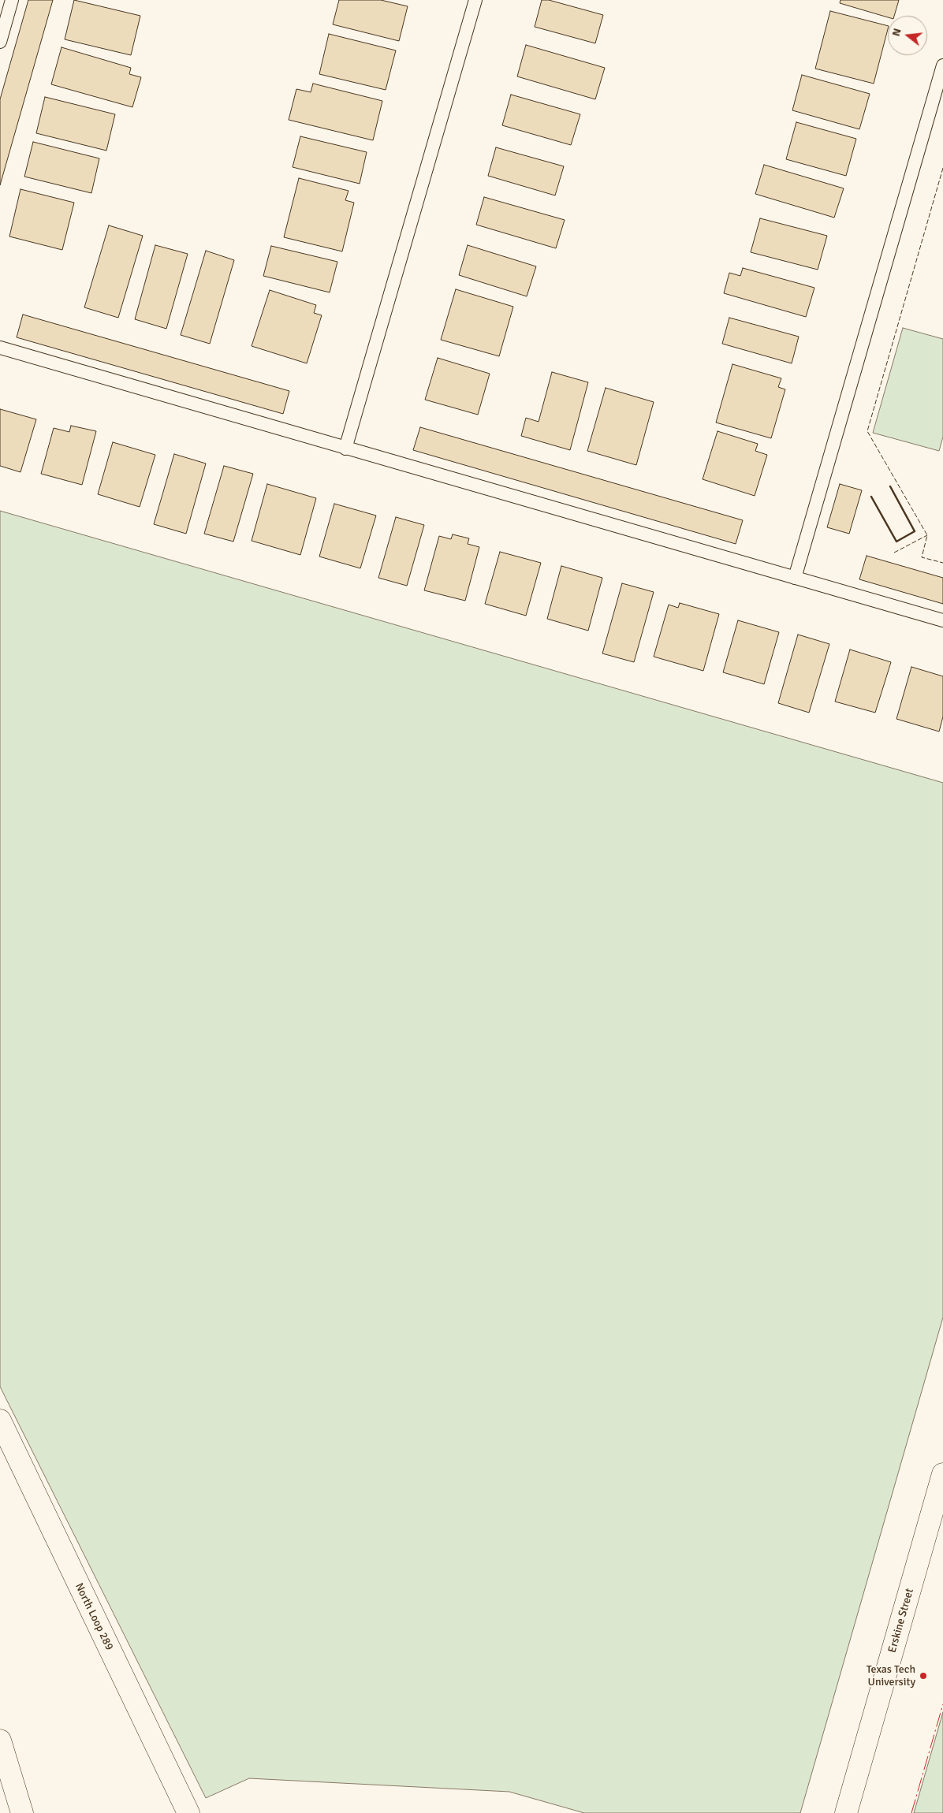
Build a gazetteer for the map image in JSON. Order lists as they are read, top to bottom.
{
  "streets": {
    "main road": ["North Loop 289", "Erskine Street"]
  },
  "places": ["Texas Tech University"],
  "north": "left"
}
